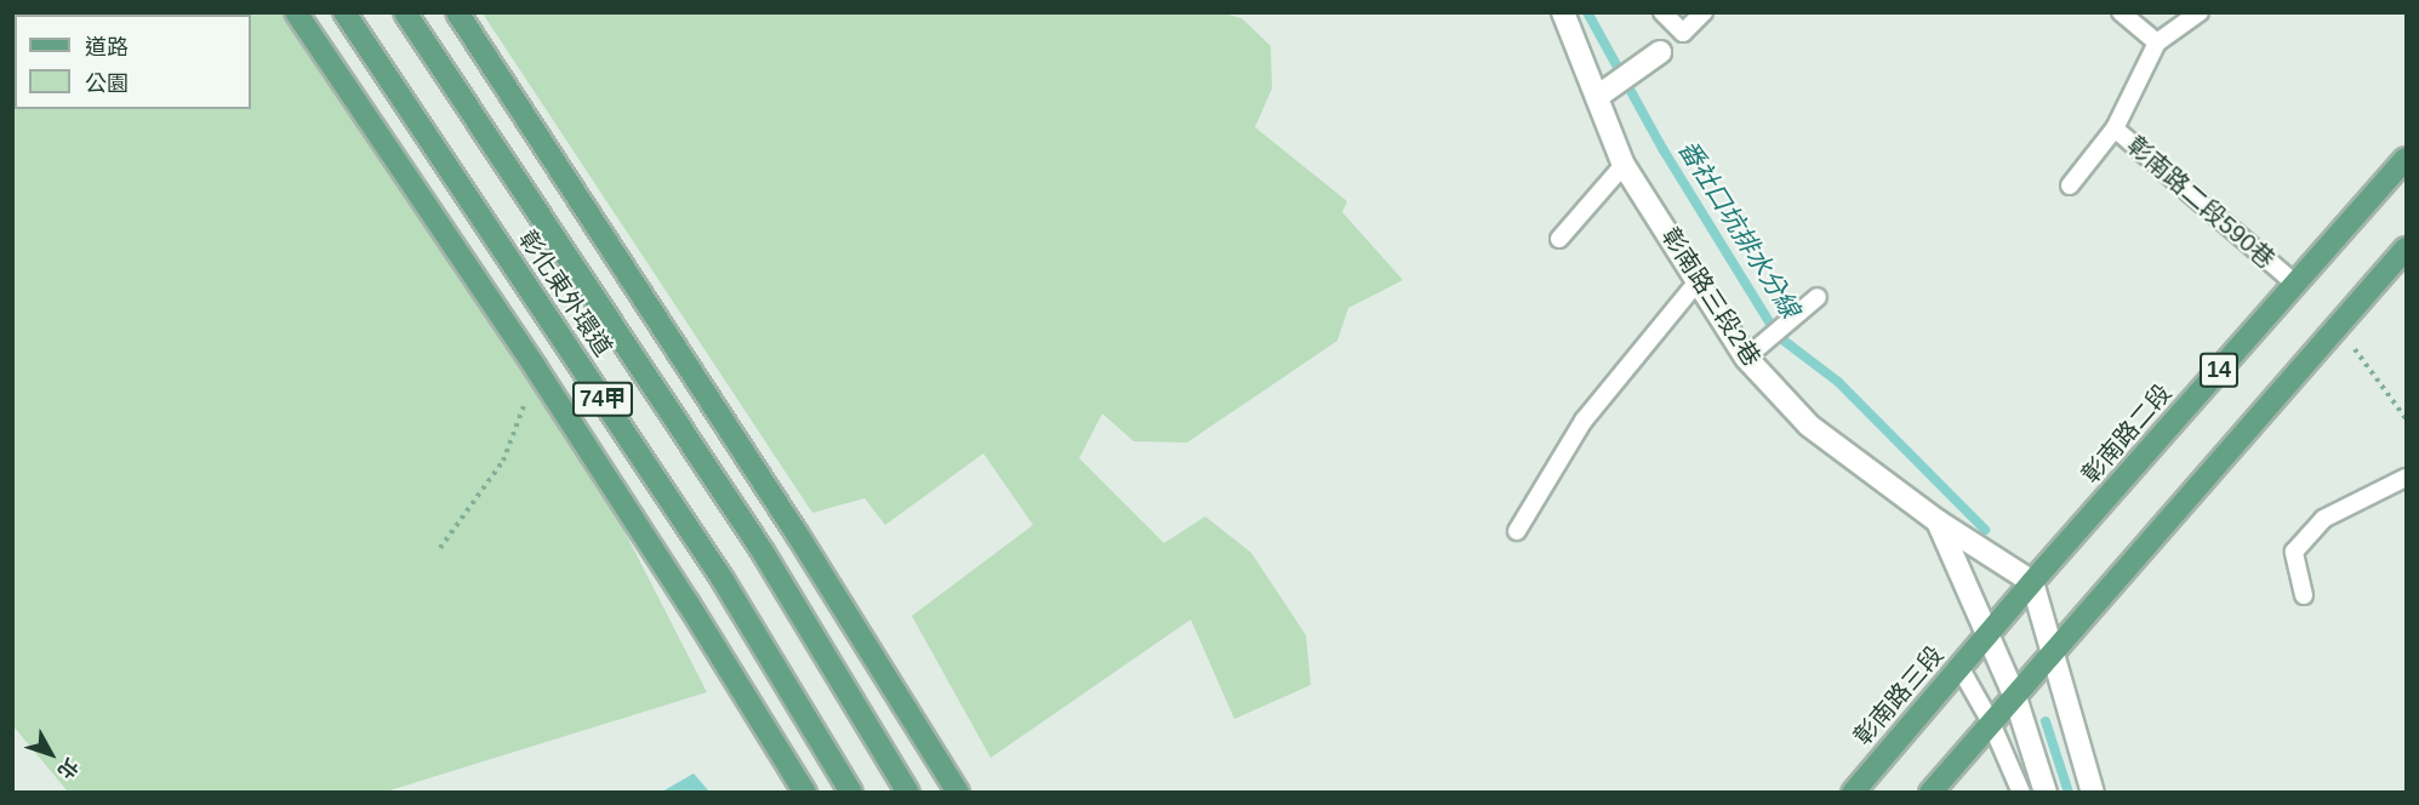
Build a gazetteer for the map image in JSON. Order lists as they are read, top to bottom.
{
  "streets": {
    "main road": [
      "彰化東外環道",
      "14",
      "74甲",
      "彰南路二段",
      "彰南路三段"
    ],
    "street": ["彰南路三段2巷"],
    "lane": ["彰南路二段590巷"]
  },
  "crossings": [
    ["彰南路二段590巷", "彰南路二段"],
    ["彰南路三段2巷", "14"],
    ["彰南路三段2巷", "彰南路二段"],
    ["14", "彰南路二段"],
    ["14", "彰南路三段"]
  ],
  "water": ["番社口坑排水分線"],
  "legend": ["道路", "公園"],
  "north": "bottom right"
}
